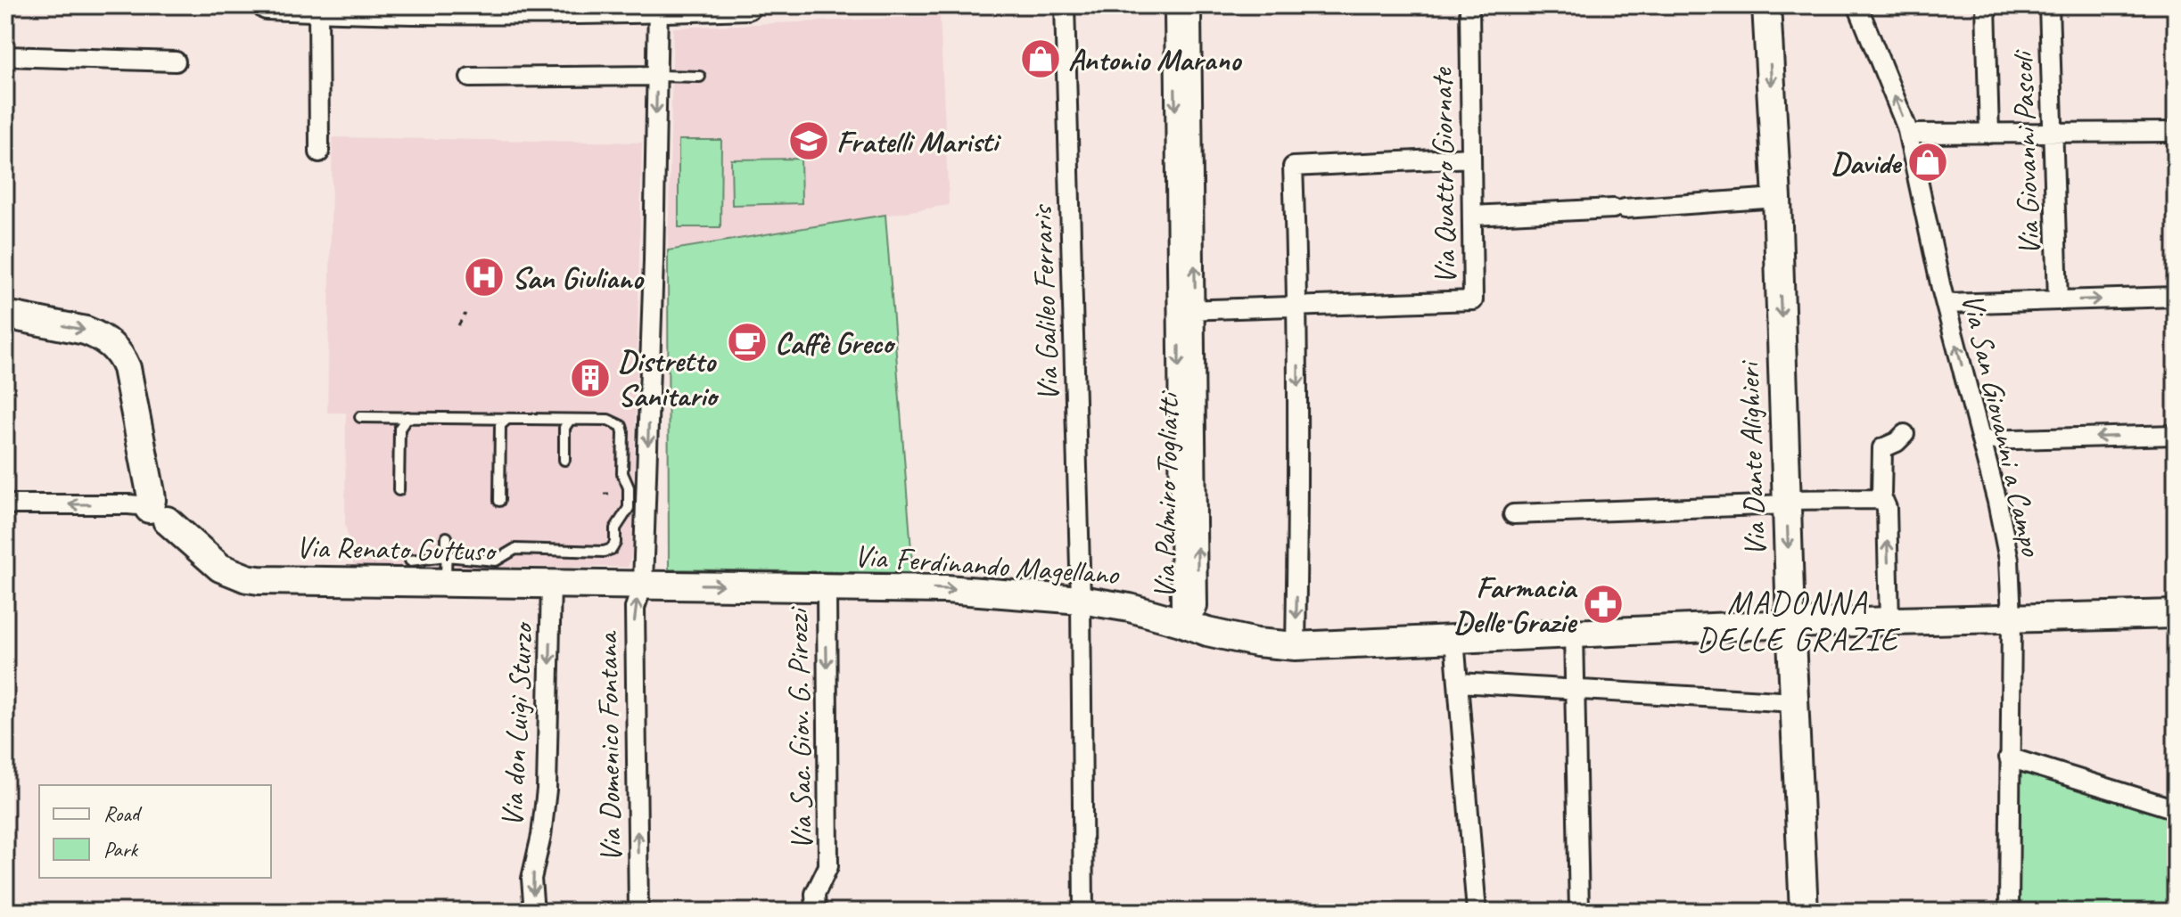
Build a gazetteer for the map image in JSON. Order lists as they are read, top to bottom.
{
  "streets": {
    "street": [
      "Via Giovanni Pascoli",
      "Via Quattro Giornate",
      "Via Galileo Ferraris",
      "Via San Giovanni a Campo",
      "Via Dante Alighieri",
      "Via Palmiro Togliatti",
      "Via Renato Guttuso",
      "Via Ferdinando Magellano",
      "Via don Luigi Sturzo",
      "Via Sac. Giov. G. Pirozzi",
      "Via Domenico Fontana"
    ]
  },
  "crossings": [
    ["Via Quattro Giornate", "Via Palmiro Togliatti"],
    ["Via Galileo Ferraris", "Via Ferdinando Magellano"],
    ["Via San Giovanni a Campo", "Via Ferdinando Magellano"],
    ["Via Dante Alighieri", "Via Ferdinando Magellano"],
    ["Via Palmiro Togliatti", "Via Ferdinando Magellano"],
    ["Via Renato Guttuso", "Via Ferdinando Magellano"],
    ["Via Renato Guttuso", "Via don Luigi Sturzo"],
    ["Via Renato Guttuso", "Via Domenico Fontana"],
    ["Via Ferdinando Magellano", "Via Sac. Giov. G. Pirozzi"],
    ["Via Ferdinando Magellano", "Via Domenico Fontana"]
  ],
  "one_way": ["Via don Luigi Sturzo", "Via Sac. Giov. G. Pirozzi"],
  "districts": ["MADONNA DELLE GRAZIE"],
  "places": {
    "shop": ["Antonio Marano", "Davide"],
    "school or university": ["Fratelli Maristi"],
    "hospital": ["San Giuliano"],
    "cafe": ["Caffè Greco"],
    "building": ["Distretto Sanitario"],
    "pharmacy": ["Farmacia Delle Grazie"]
  },
  "legend": ["Road", "Park"]
}
